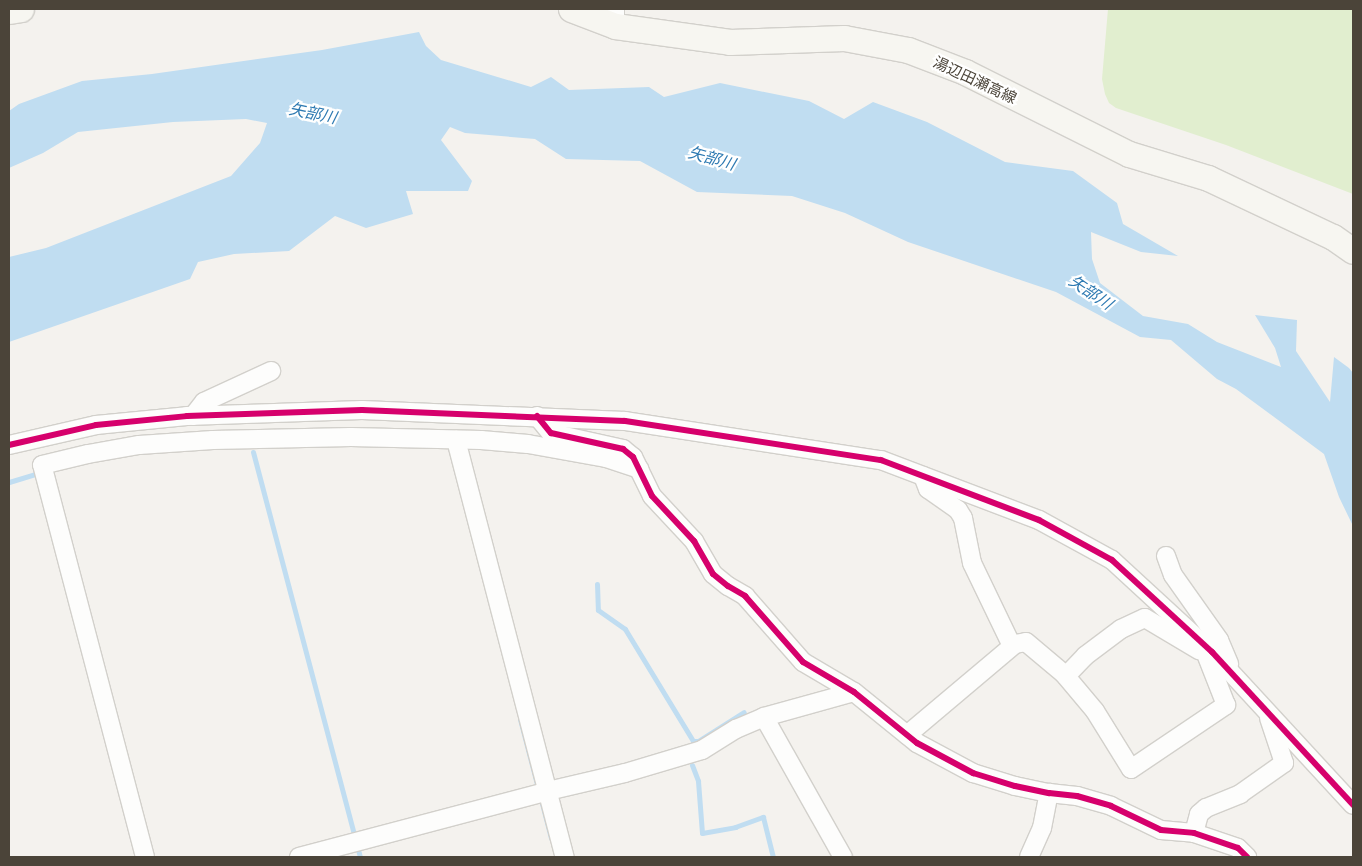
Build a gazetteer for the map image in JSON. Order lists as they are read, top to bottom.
{
  "streets": {
    "main road": ["湯辺田瀬高線"]
  },
  "water": ["矢部川"]
}
